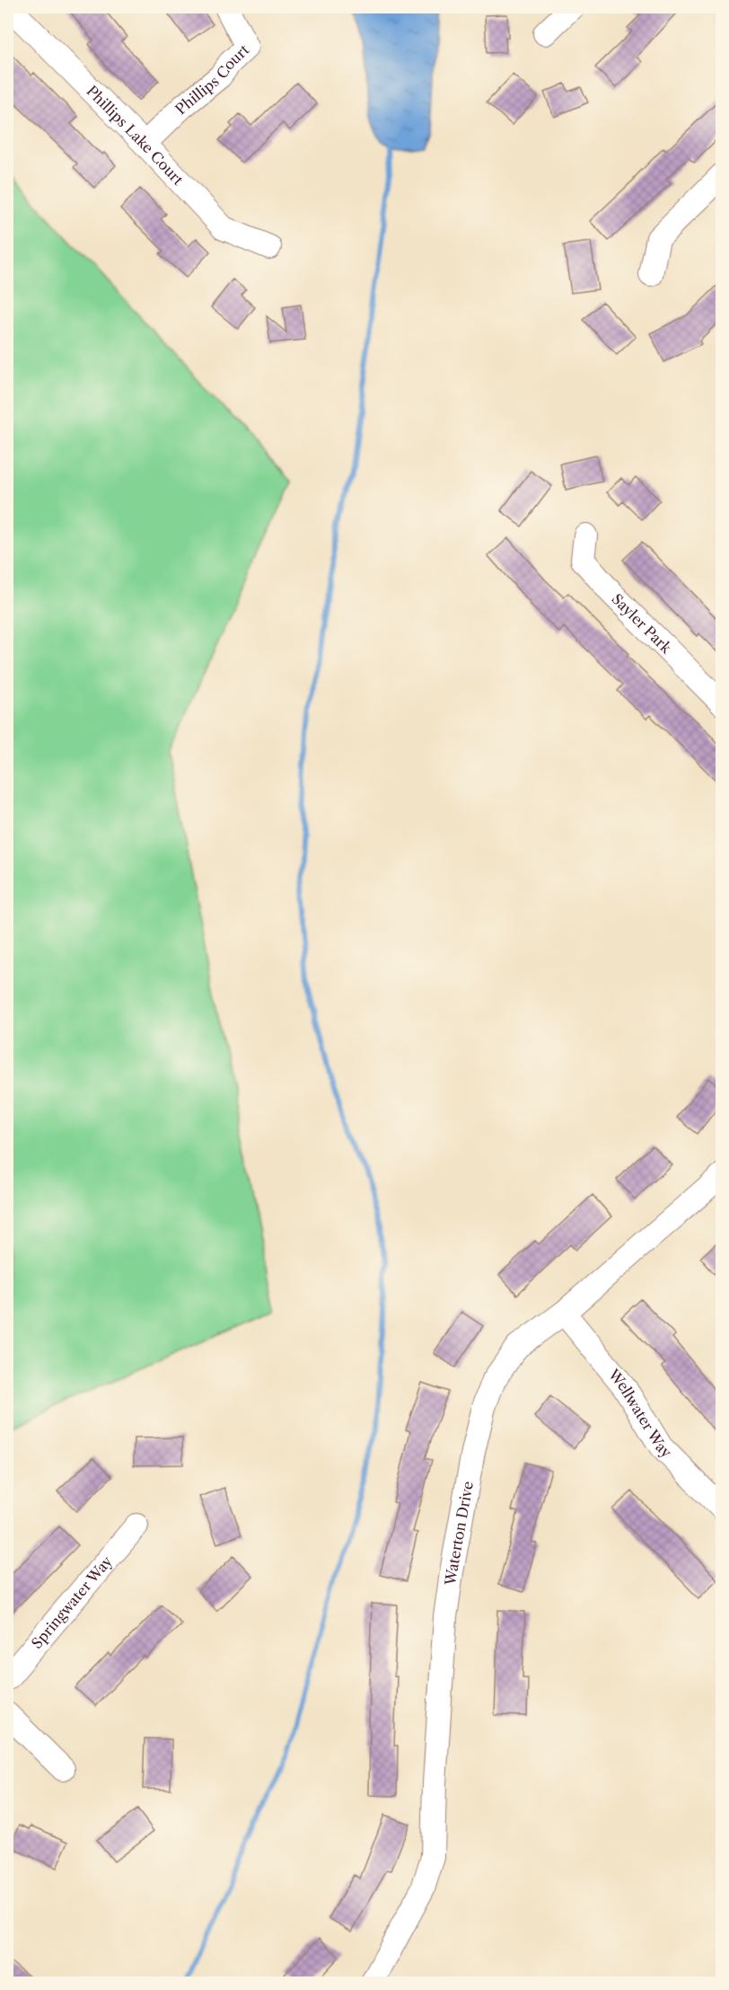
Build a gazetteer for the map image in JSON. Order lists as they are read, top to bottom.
{
  "streets": {
    "street": [
      "Phillips Court",
      "Phillips Lake Court",
      "Sayler Park",
      "Wellwater Way",
      "Waterton Drive",
      "Springwater Way"
    ]
  },
  "crossings": [
    ["Phillips Court", "Phillips Lake Court"],
    ["Wellwater Way", "Waterton Drive"]
  ]
}
